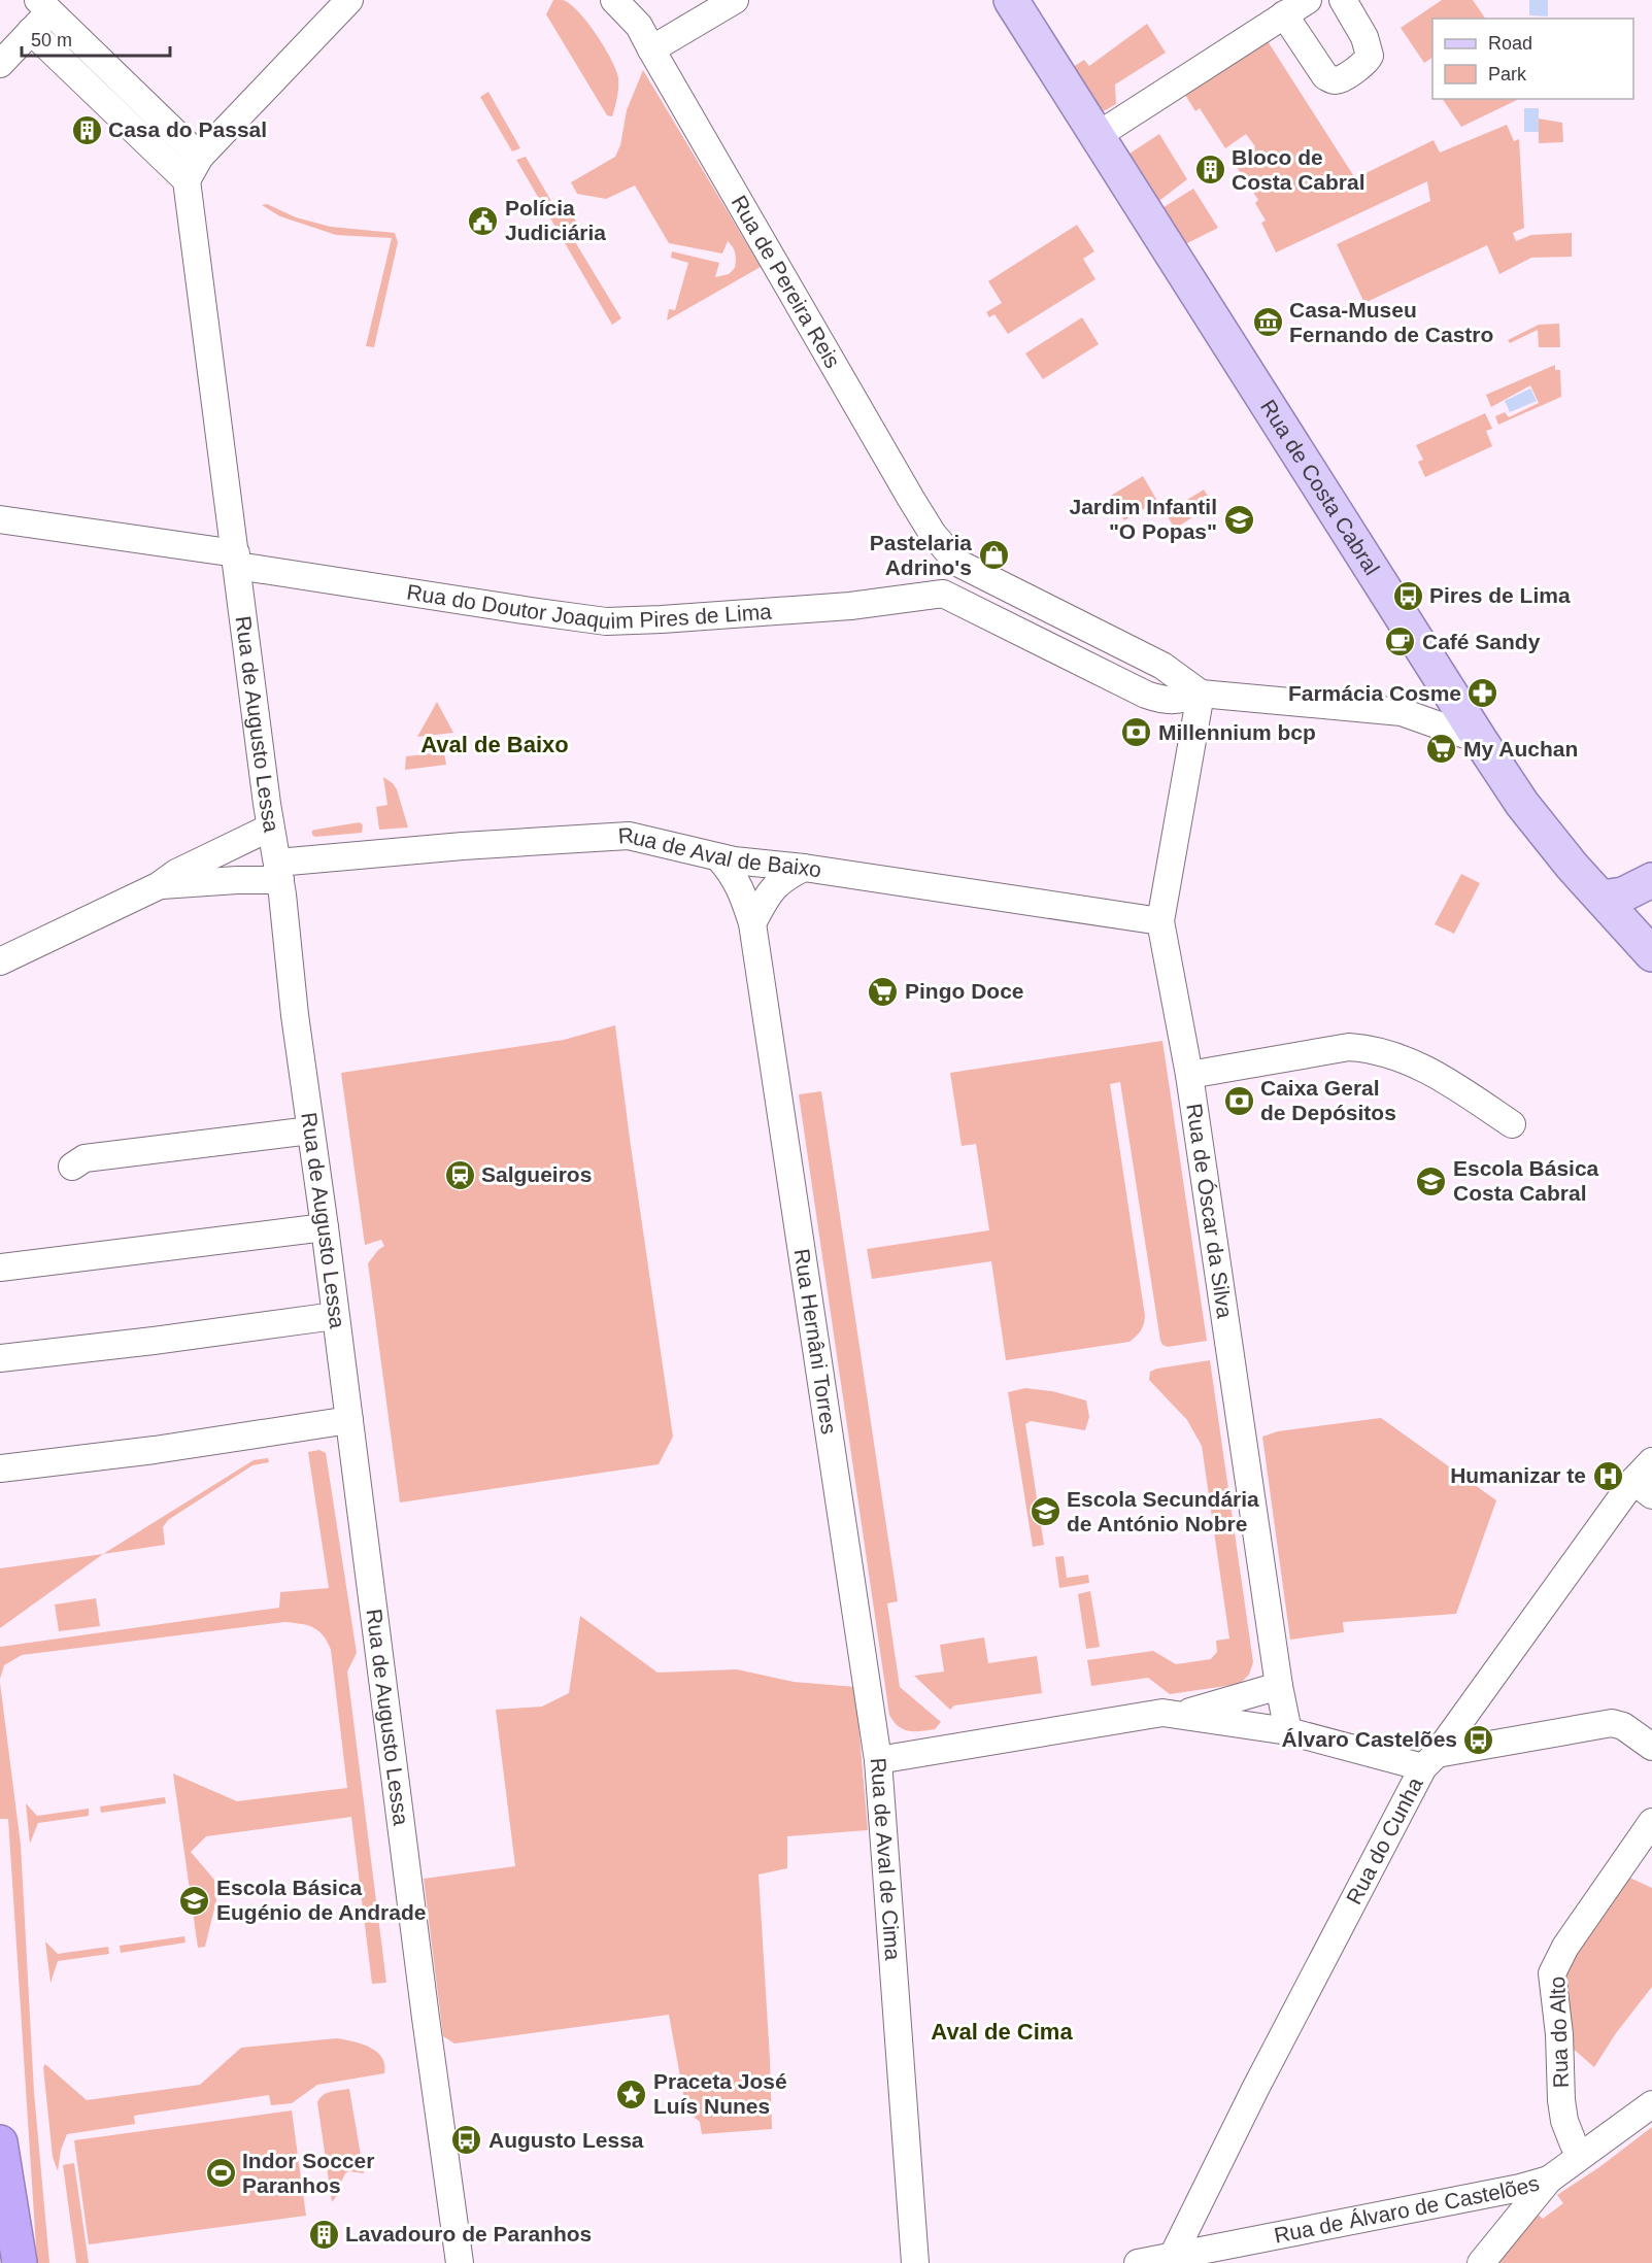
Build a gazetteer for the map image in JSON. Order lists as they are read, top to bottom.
{
  "streets": {
    "main road": ["Rua de Costa Cabral"],
    "street": [
      "Rua de Pereira Reis",
      "Rua do Doutor Joaquim Pires de Lima",
      "Rua de Augusto Lessa",
      "Rua de Aval de Baixo",
      "Rua de Óscar da Silva",
      "Rua Hernâni Torres",
      "Rua do Cunha",
      "Rua de Aval de Cima",
      "Rua do Alto",
      "Rua de Álvaro de Castelões"
    ]
  },
  "crossings": [
    ["Rua do Doutor Joaquim Pires de Lima", "Rua de Augusto Lessa"],
    ["Rua de Augusto Lessa", "Rua de Aval de Baixo"],
    ["Rua de Aval de Baixo", "Rua de Óscar da Silva"],
    ["Rua de Aval de Baixo", "Rua Hernâni Torres"],
    ["Rua de Óscar da Silva", "Rua de Aval de Cima"],
    ["Rua Hernâni Torres", "Rua de Aval de Cima"],
    ["Rua do Cunha", "Rua de Aval de Cima"],
    ["Rua do Cunha", "Rua de Álvaro de Castelões"],
    ["Rua do Alto", "Rua de Álvaro de Castelões"]
  ],
  "districts": ["Aval de Baixo", "Aval de Cima"],
  "places": {
    "building": ["Casa do Passal", "Bloco de Costa Cabral", "Lavadouro de Paranhos"],
    "public building": ["Polícia Judiciária"],
    "museum": ["Casa-Museu Fernando de Castro"],
    "school or university": [
      "Jardim Infantil \"O Popas\"",
      "Escola Básica Costa Cabral",
      "Escola Secundária de António Nobre",
      "Escola Básica Eugénio de Andrade"
    ],
    "shop": ["Pastelaria Adrino's"],
    "bus stop": ["Pires de Lima", "Álvaro Castelões", "Augusto Lessa"],
    "cafe": ["Café Sandy"],
    "pharmacy": ["Farmácia Cosme"],
    "bank": ["Millennium bcp", "Caixa Geral de Depósitos"],
    "supermarket": ["My Auchan", "Pingo Doce"],
    "station": ["Salgueiros"],
    "hospital": ["Humanizar te"],
    "place": ["Praceta José Luís Nunes"],
    "sports": ["Indor Soccer Paranhos"]
  },
  "legend": ["Road", "Park"],
  "scale_bar": "50 m"
}
